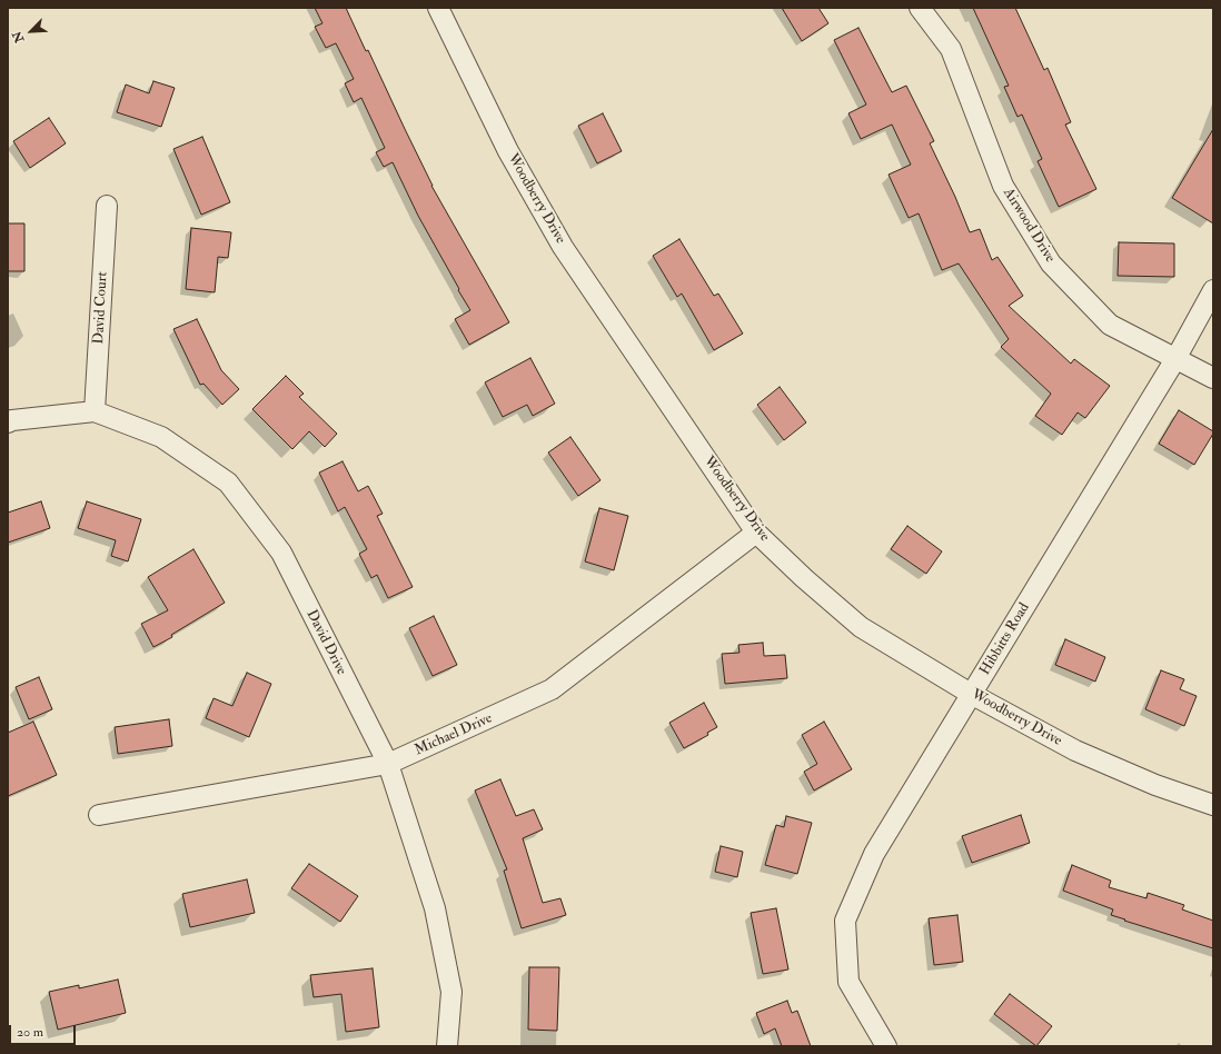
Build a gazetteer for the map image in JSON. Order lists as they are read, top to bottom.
{
  "streets": {
    "street": [
      "Woodberry Drive",
      "Airwood Drive",
      "David Court",
      "Hibbitts Road",
      "David Drive",
      "Michael Drive"
    ]
  },
  "crossings": [
    ["Woodberry Drive", "Hibbitts Road"],
    ["Woodberry Drive", "Michael Drive"],
    ["Airwood Drive", "Hibbitts Road"],
    ["David Court", "David Drive"],
    ["David Drive", "Michael Drive"]
  ],
  "scale_bar": "20 m",
  "north": "bottom left"
}
